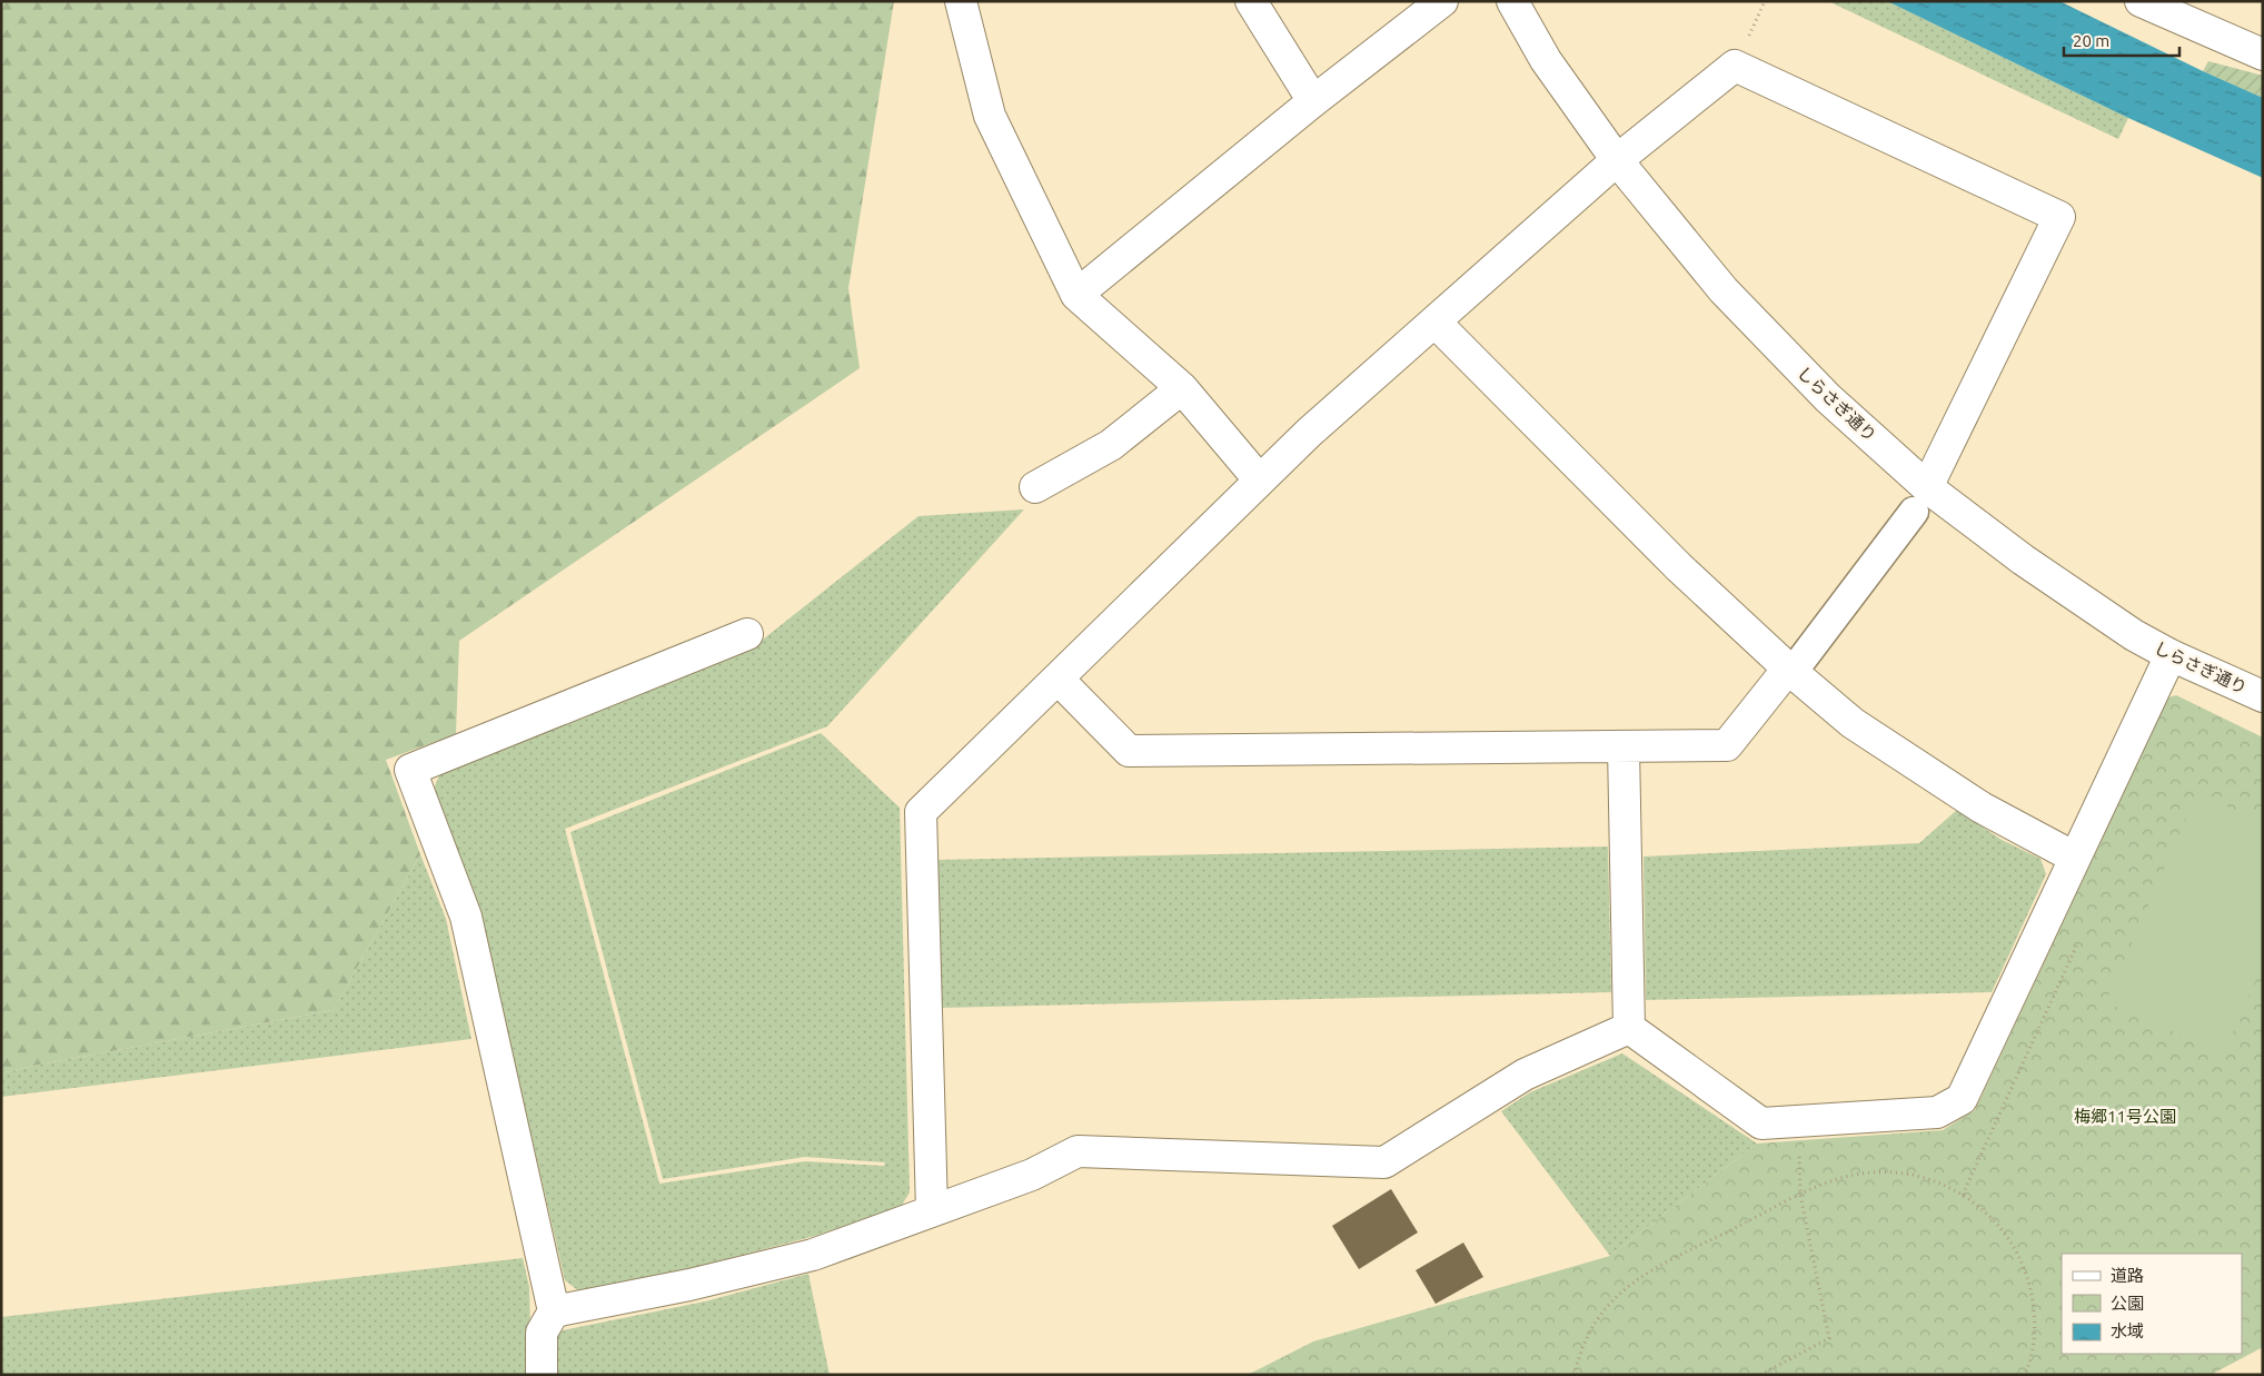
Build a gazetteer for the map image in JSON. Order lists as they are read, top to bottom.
{
  "streets": {
    "street": ["しらさぎ通り"]
  },
  "parks": ["梅郷11号公園"],
  "legend": ["道路", "公園", "水域"],
  "scale_bar": "20 m"
}
